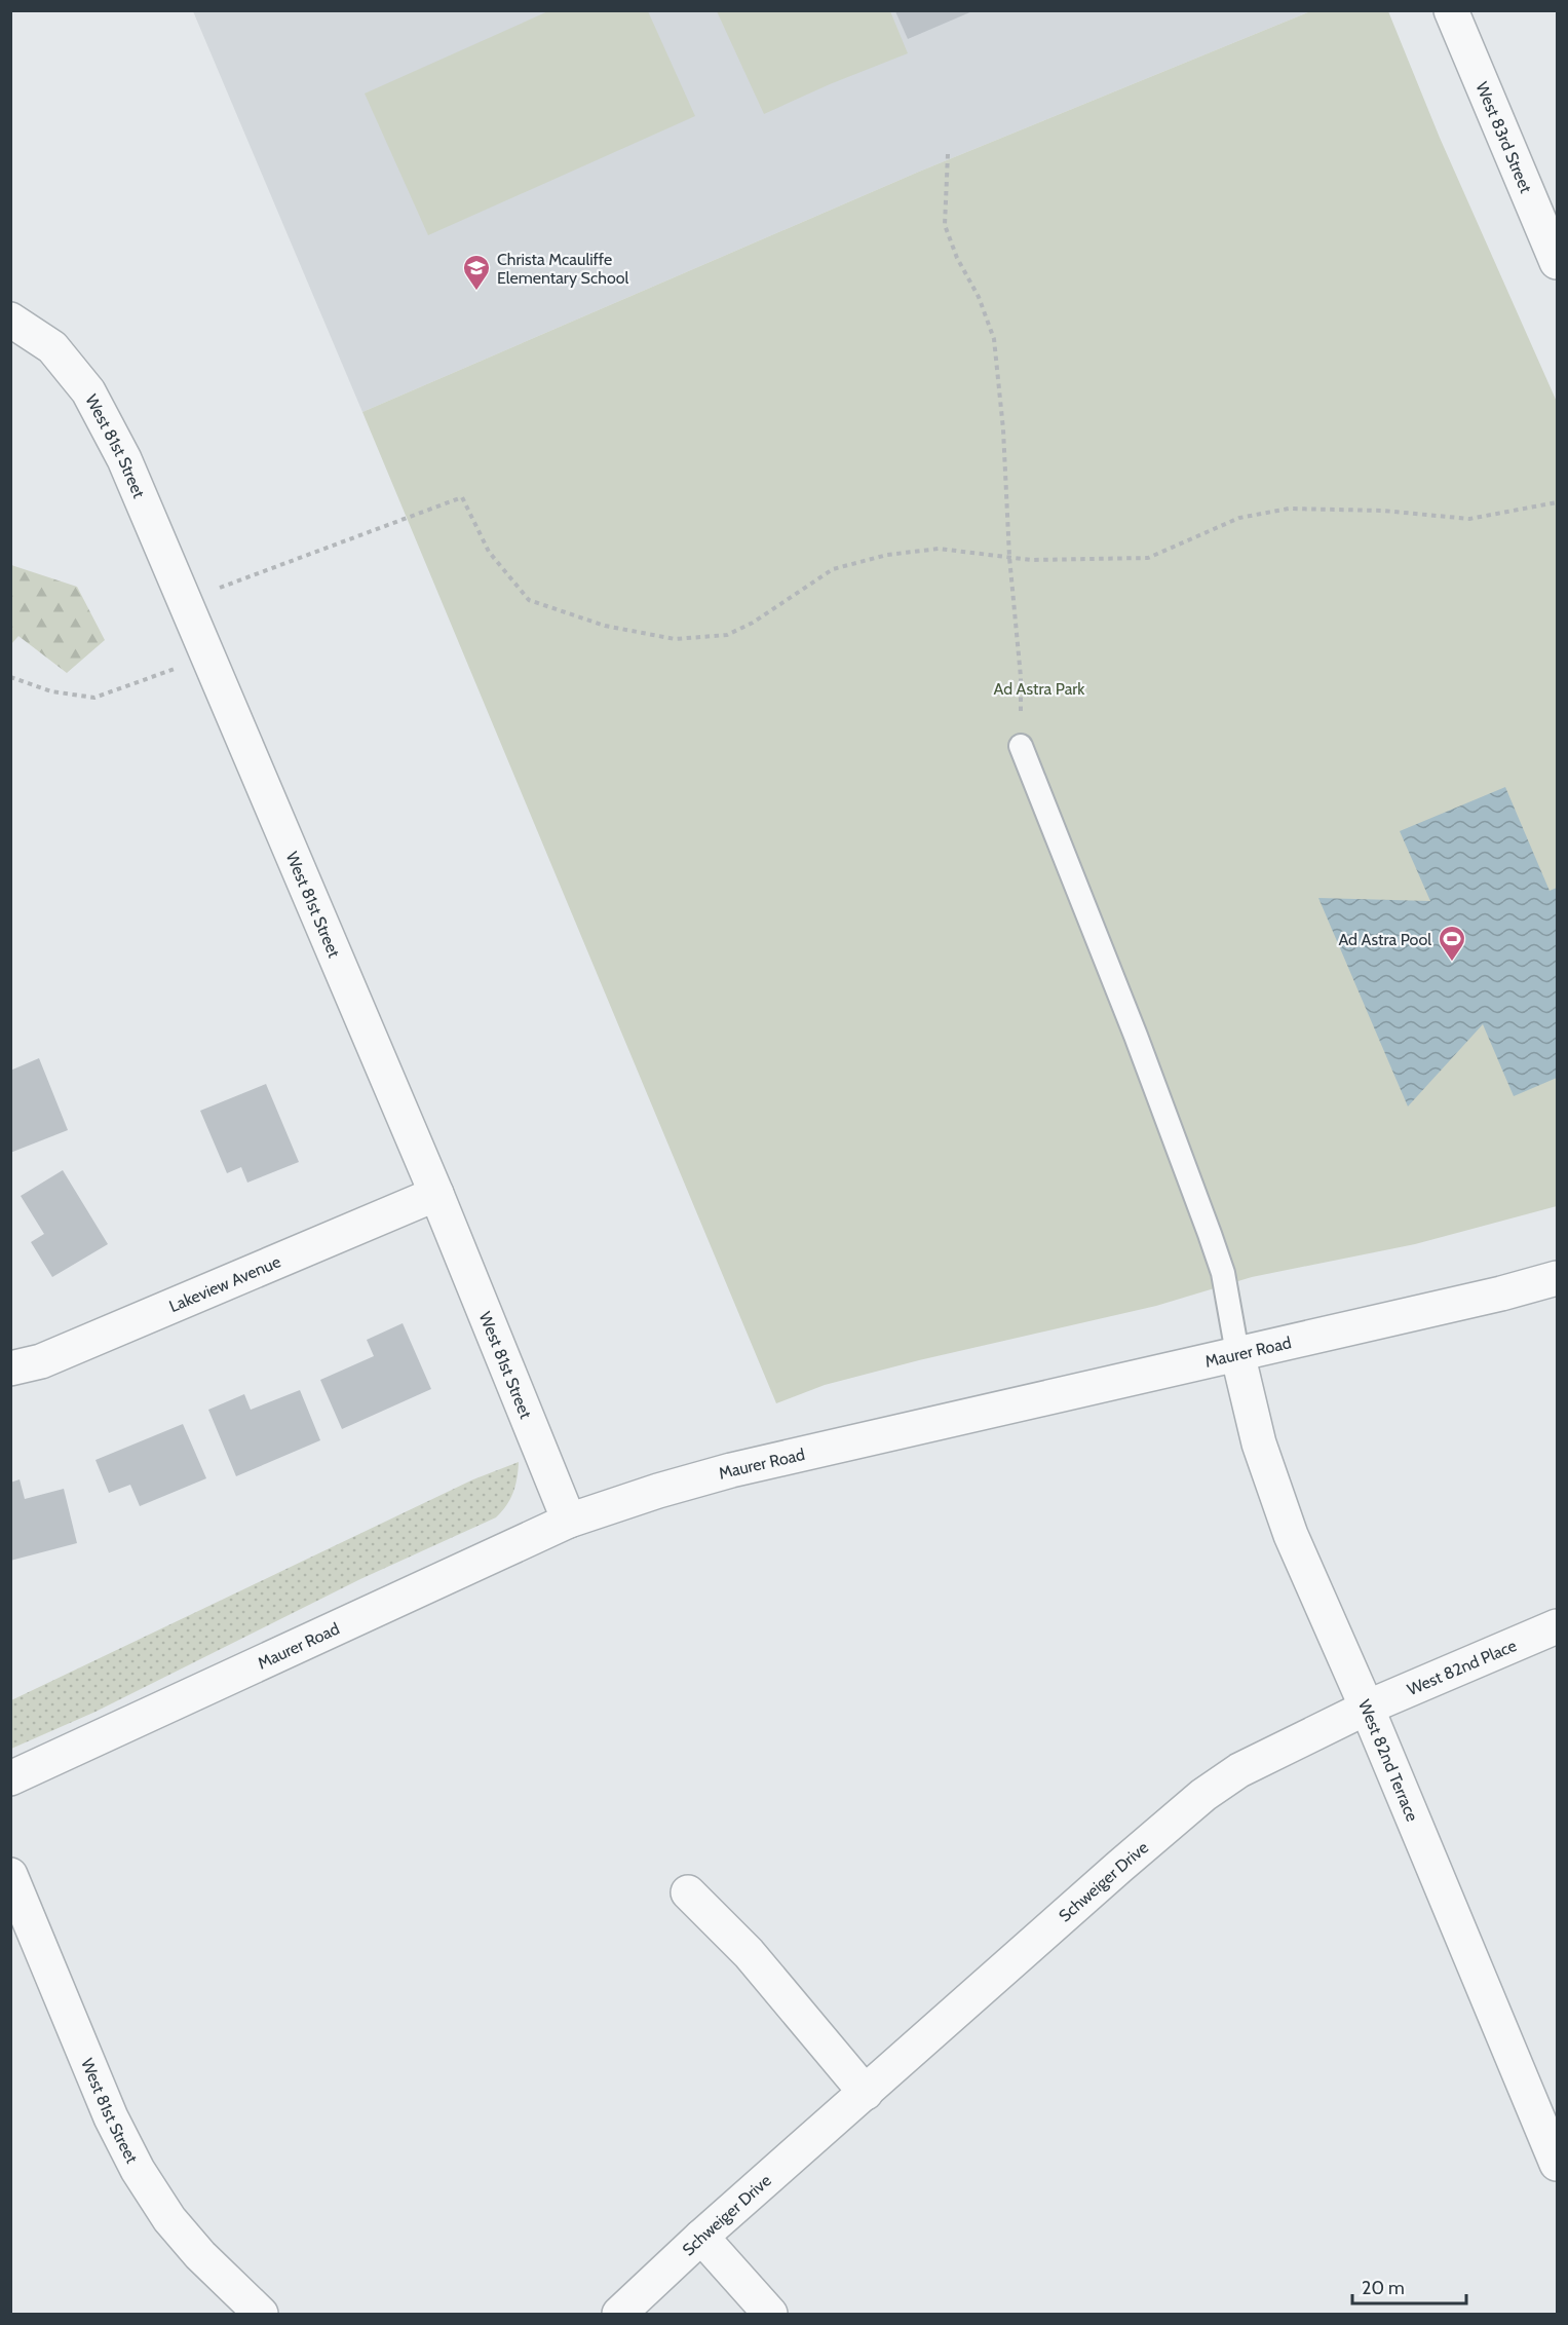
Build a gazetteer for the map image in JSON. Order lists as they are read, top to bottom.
{
  "streets": {
    "street": [
      "West 83rd Street",
      "West 81st Street",
      "Lakeview Avenue",
      "Maurer Road",
      "West 82nd Place",
      "West 82nd Terrace",
      "Schweiger Drive"
    ]
  },
  "crossings": [
    ["West 81st Street", "Lakeview Avenue"],
    ["West 81st Street", "Maurer Road"],
    ["Maurer Road", "West 82nd Terrace"],
    ["West 82nd Place", "West 82nd Terrace"],
    ["West 82nd Place", "Schweiger Drive"],
    ["West 82nd Terrace", "Schweiger Drive"]
  ],
  "parks": ["Ad Astra Park"],
  "places": {
    "school or university": ["Christa Mcauliffe Elementary School"],
    "sports": ["Ad Astra Pool"]
  },
  "scale_bar": "20 m"
}
